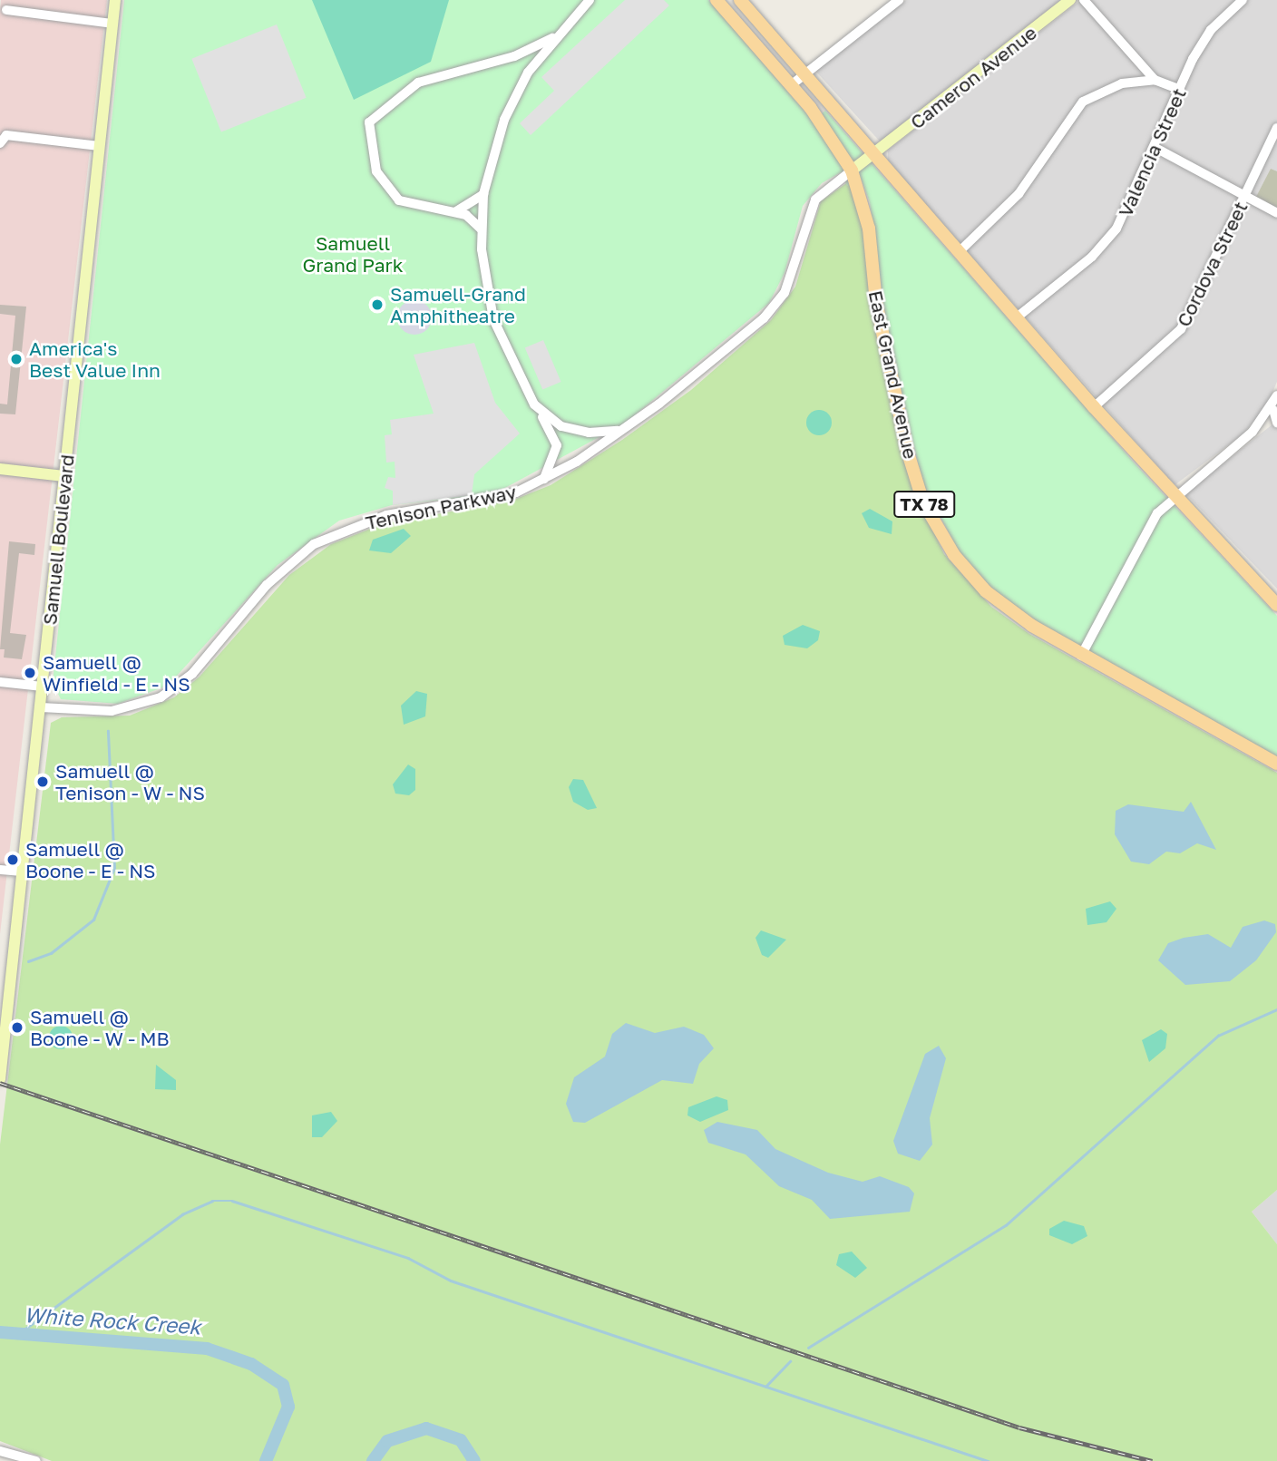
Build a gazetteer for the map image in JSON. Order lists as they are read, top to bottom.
{
  "streets": {
    "main road": [
      "Cameron Avenue",
      "East Grand Avenue",
      "TX 78",
      "Tenison Parkway",
      "Samuell Boulevard"
    ],
    "street": ["Valencia Street", "Cordova Street"]
  },
  "crossings": [
    ["Cameron Avenue", "Tenison Parkway"],
    ["East Grand Avenue", "Tenison Parkway"],
    ["Tenison Parkway", "Samuell Boulevard"]
  ],
  "water": ["White Rock Creek"],
  "parks": ["Samuell Grand Park"],
  "places": [
    "Samuell-Grand Amphitheatre",
    "America's Best Value Inn",
    "Samuell @ Winfield - E - NS",
    "Samuell @ Tenison - W - NS",
    "Samuell @ Boone - E - NS",
    "Samuell @ Boone - W - MB"
  ]
}
